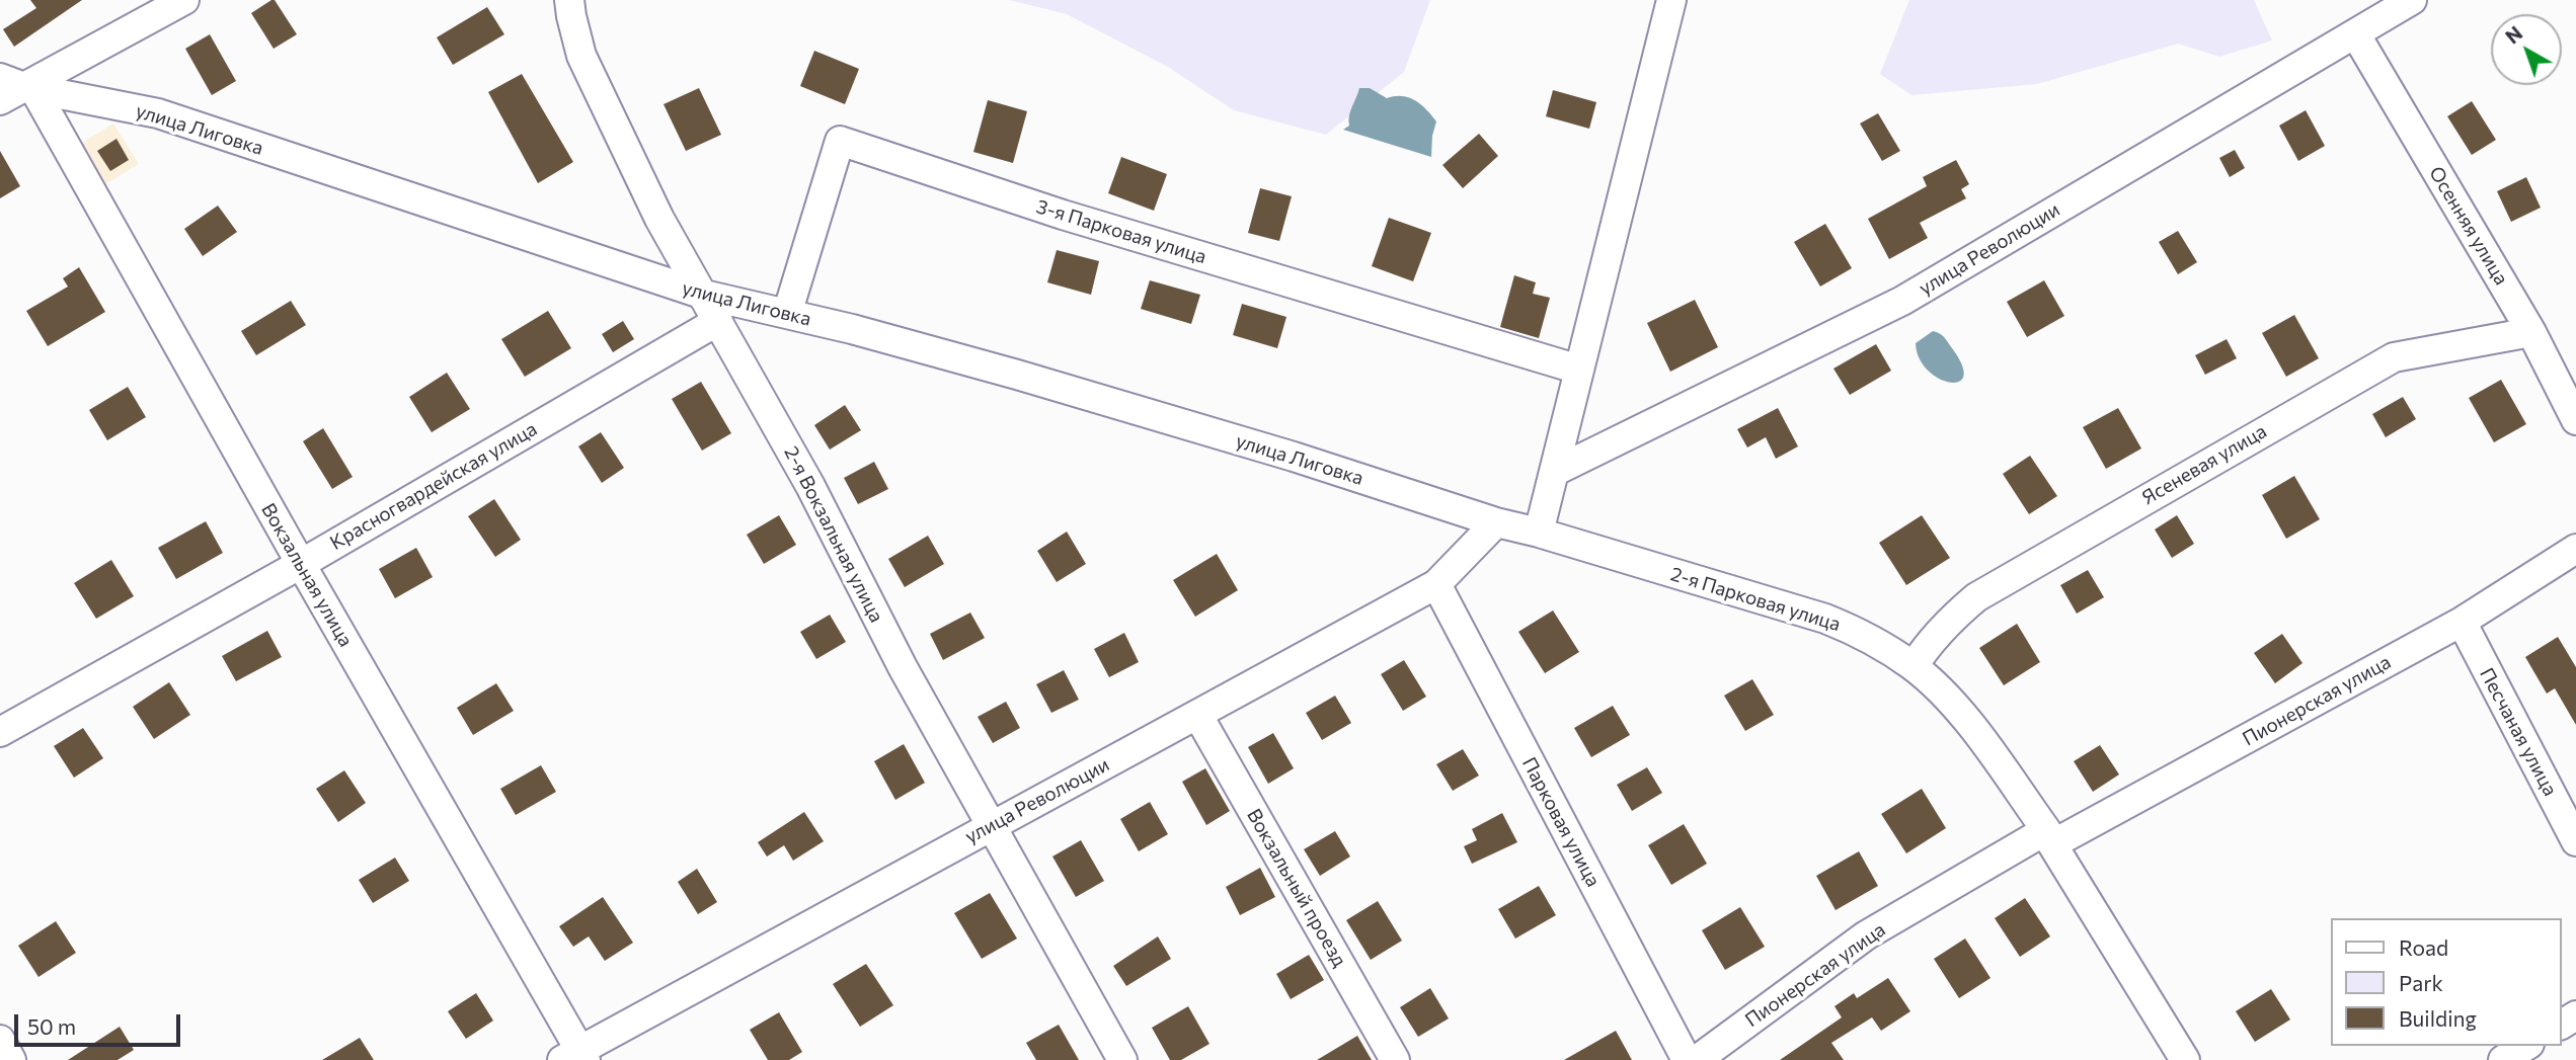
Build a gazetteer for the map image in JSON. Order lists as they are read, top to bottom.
{
  "streets": {
    "street": [
      "улица Лиговка",
      "Осенняя улица",
      "3-я Парковая улица",
      "улица Революции",
      "Ясеневая улица",
      "Красногвардейская улица",
      "2-я Вокзальная улица",
      "Вокзальная улица",
      "2-я Парковая улица",
      "Пионерская улица",
      "Песчаная улица",
      "Парковая улица",
      "Вокзальный проезд"
    ]
  },
  "crossings": [
    ["улица Лиговка", "3-я Парковая улица"],
    ["улица Лиговка", "улица Революции"],
    ["улица Лиговка", "2-я Вокзальная улица"],
    ["улица Лиговка", "Вокзальная улица"],
    ["улица Лиговка", "2-я Парковая улица"],
    ["Осенняя улица", "улица Революции"],
    ["Осенняя улица", "Ясеневая улица"],
    ["улица Революции", "2-я Вокзальная улица"],
    ["улица Революции", "Вокзальная улица"],
    ["улица Революции", "2-я Парковая улица"],
    ["улица Революции", "Парковая улица"],
    ["улица Революции", "Вокзальный проезд"],
    ["Ясеневая улица", "2-я Парковая улица"],
    ["Красногвардейская улица", "2-я Вокзальная улица"],
    ["Красногвардейская улица", "Вокзальная улица"],
    ["2-я Парковая улица", "Пионерская улица"],
    ["Пионерская улица", "Песчаная улица"]
  ],
  "legend": ["Road", "Park", "Building"],
  "scale_bar": "50 m",
  "north": "top left"
}
